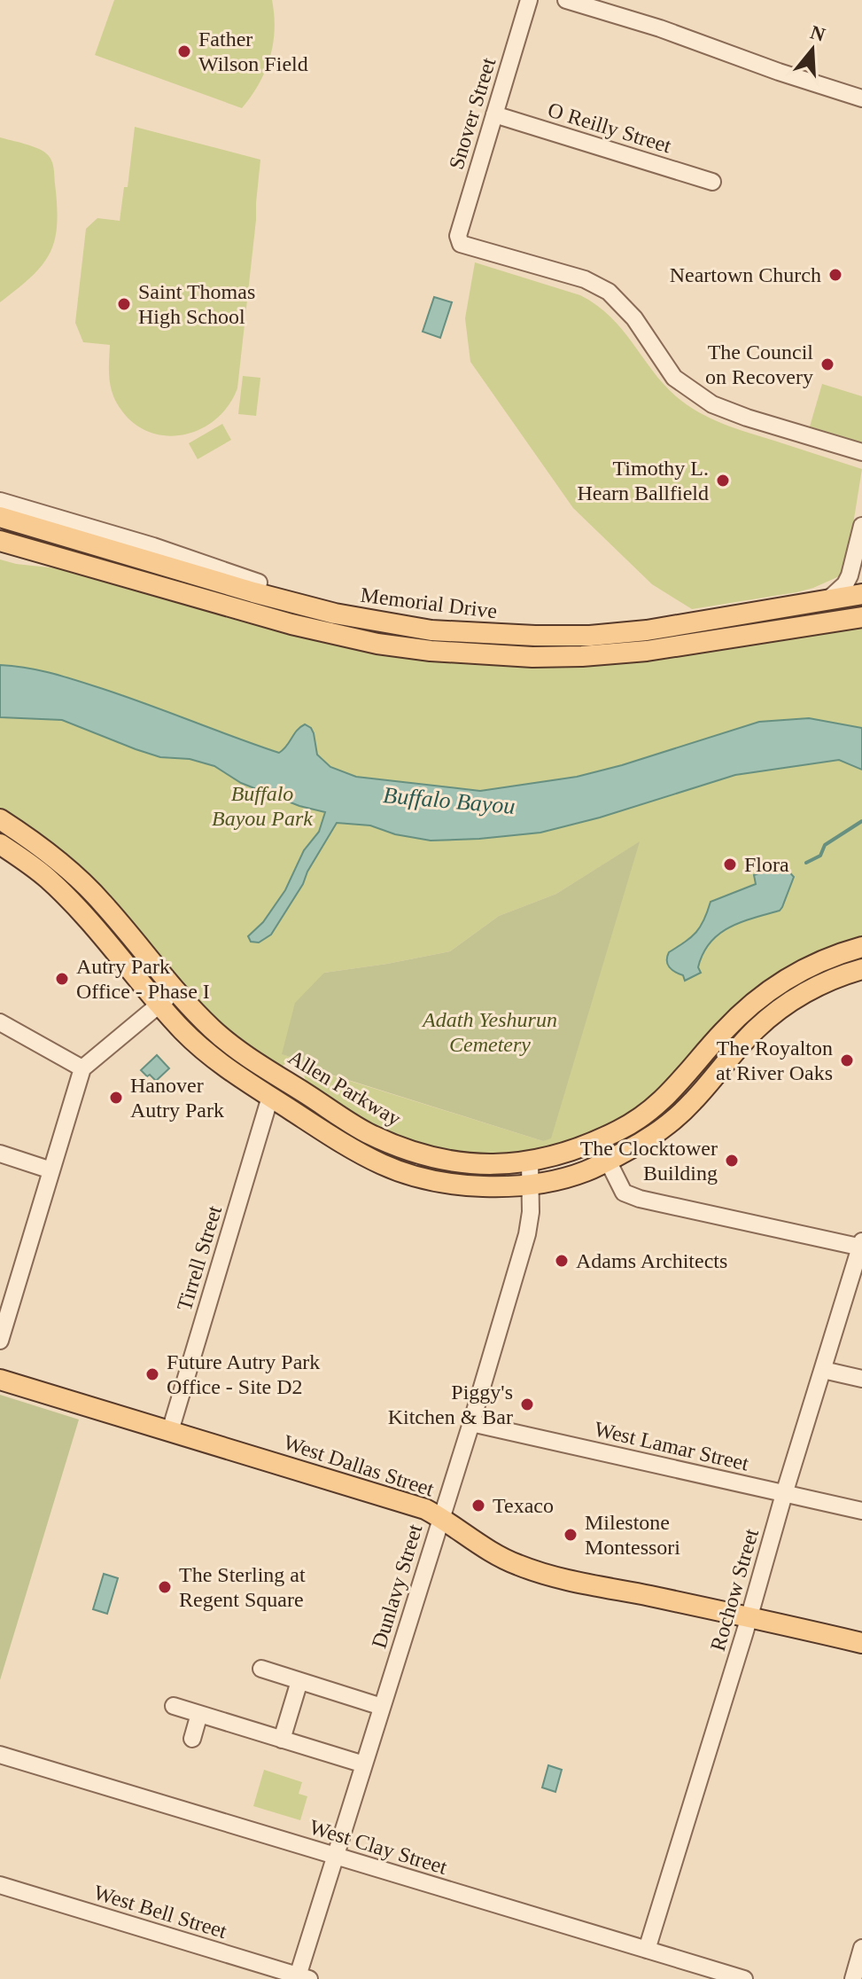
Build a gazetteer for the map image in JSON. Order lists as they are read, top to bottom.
{
  "streets": {
    "main road": ["Memorial Drive", "Allen Parkway", "West Dallas Street"],
    "street": [
      "Snover Street",
      "O Reilly Street",
      "Tirrell Street",
      "West Lamar Street",
      "Dunlavy Street",
      "Rochow Street",
      "West Clay Street",
      "West Bell Street"
    ]
  },
  "crossings": [
    ["Snover Street", "O Reilly Street"],
    ["Allen Parkway", "Dunlavy Street"],
    ["Tirrell Street", "West Dallas Street"],
    ["West Lamar Street", "Dunlavy Street"],
    ["West Lamar Street", "Rochow Street"],
    ["West Dallas Street", "Dunlavy Street"],
    ["West Dallas Street", "Rochow Street"],
    ["Dunlavy Street", "West Clay Street"],
    ["Dunlavy Street", "West Bell Street"],
    ["Rochow Street", "West Clay Street"]
  ],
  "water": ["Buffalo Bayou"],
  "parks": ["Buffalo Bayou Park", "Adath Yeshurun Cemetery"],
  "places": [
    "Father Wilson Field",
    "Neartown Church",
    "Saint Thomas High School",
    "The Council on Recovery",
    "Timothy L. Hearn Ballfield",
    "Flora",
    "Autry Park Office - Phase I",
    "The Royalton at River Oaks",
    "Hanover Autry Park",
    "The Clocktower Building",
    "Adams Architects",
    "Future Autry Park Office - Site D2",
    "Piggy's Kitchen & Bar",
    "Texaco",
    "Milestone Montessori",
    "The Sterling at Regent Square"
  ],
  "north": "top"
}
